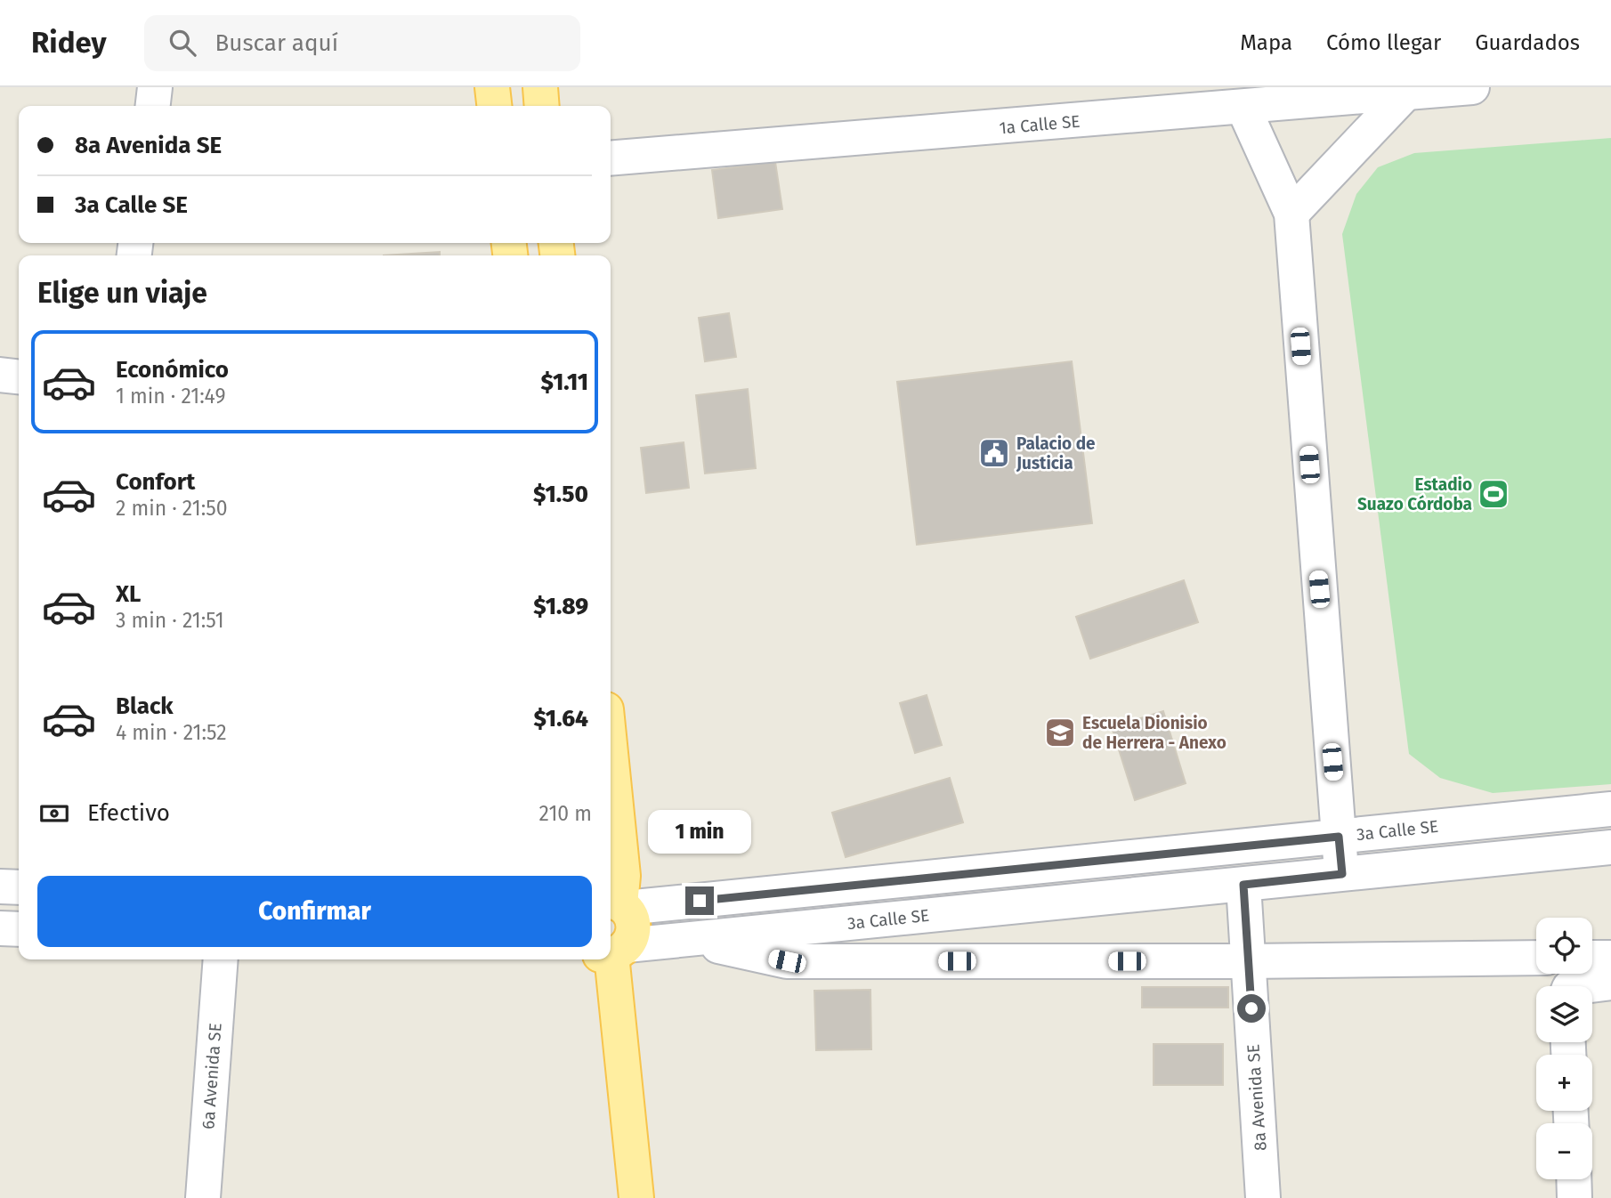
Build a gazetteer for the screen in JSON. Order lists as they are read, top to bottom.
{
  "streets": {
    "street": [
      "1a Calle SE",
      "3a Calle SE",
      "6a Avenida SE",
      "8a Avenida SE"
    ]
  },
  "crossings": [
    ["3a Calle SE", "8a Avenida SE"]
  ],
  "places": {
    "public building": ["Palacio de Justicia"],
    "sports": ["Estadio Suazo Córdoba"],
    "school or university": ["Escuela Dionisio de Herrera - Anexo"]
  },
  "page": {
    "header": "Ridey",
    "search": "Buscar aquí",
    "nav": ["Mapa", "Cómo llegar", "Guardados"],
    "banner": ["8a Avenida SE", "3a Calle SE"],
    "heading": "Elige un viaje",
    "list": [
      {
        "name": "Económico",
        "note": "1 min · 21:49",
        "value": "$1.11"
      },
      {
        "name": "Confort",
        "note": "2 min · 21:50",
        "value": "$1.50"
      },
      {
        "name": "XL",
        "note": "3 min · 21:51",
        "value": "$1.89"
      },
      {
        "name": "Black",
        "note": "4 min · 21:52",
        "value": "$1.64"
      }
    ],
    "pay": ["Efectivo", "210 m"],
    "bubble": "1 min",
    "buttons": "Confirmar",
    "map_buttons": ["+", "−"]
  }
}
